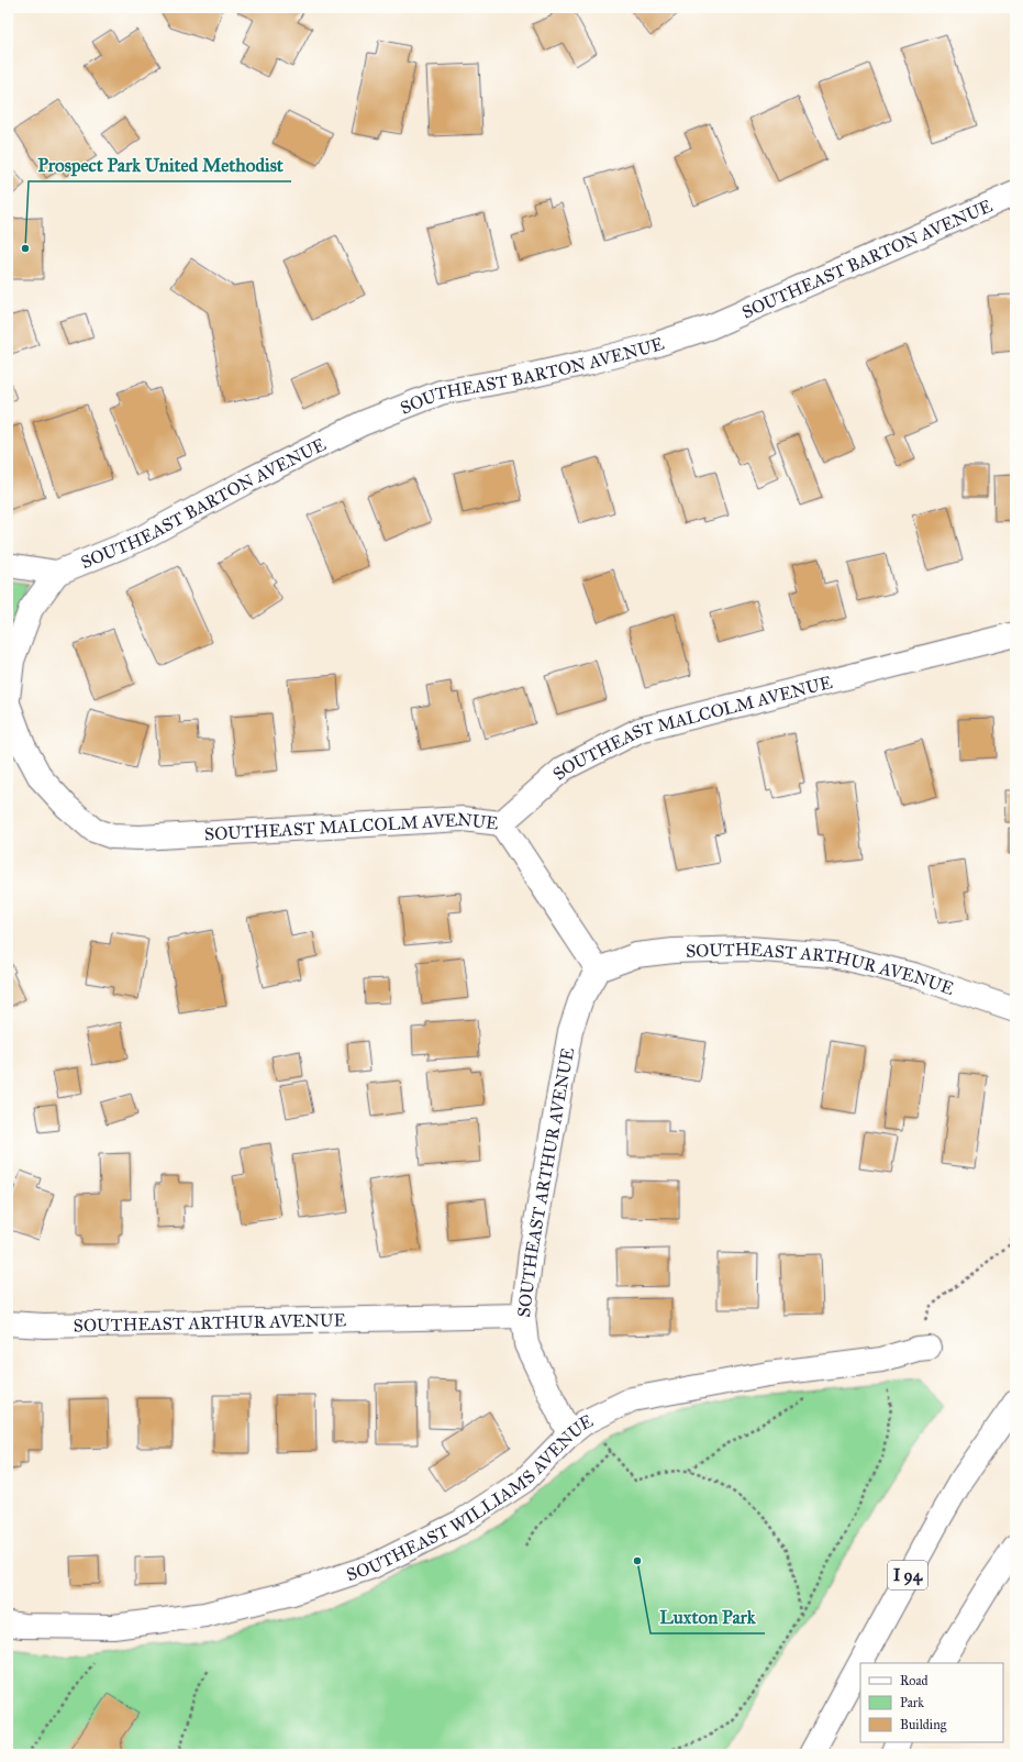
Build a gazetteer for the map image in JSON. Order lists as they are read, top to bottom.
{
  "streets": {
    "main road": [
      "SOUTHEAST BARTON AVENUE",
      "SOUTHEAST MALCOLM AVENUE",
      "SOUTHEAST ARTHUR AVENUE",
      "SOUTHEAST WILLIAMS AVENUE",
      "I 94"
    ]
  },
  "places": ["Prospect Park United Methodist", "Luxton Park"],
  "legend": ["Road", "Park", "Building"]
}
